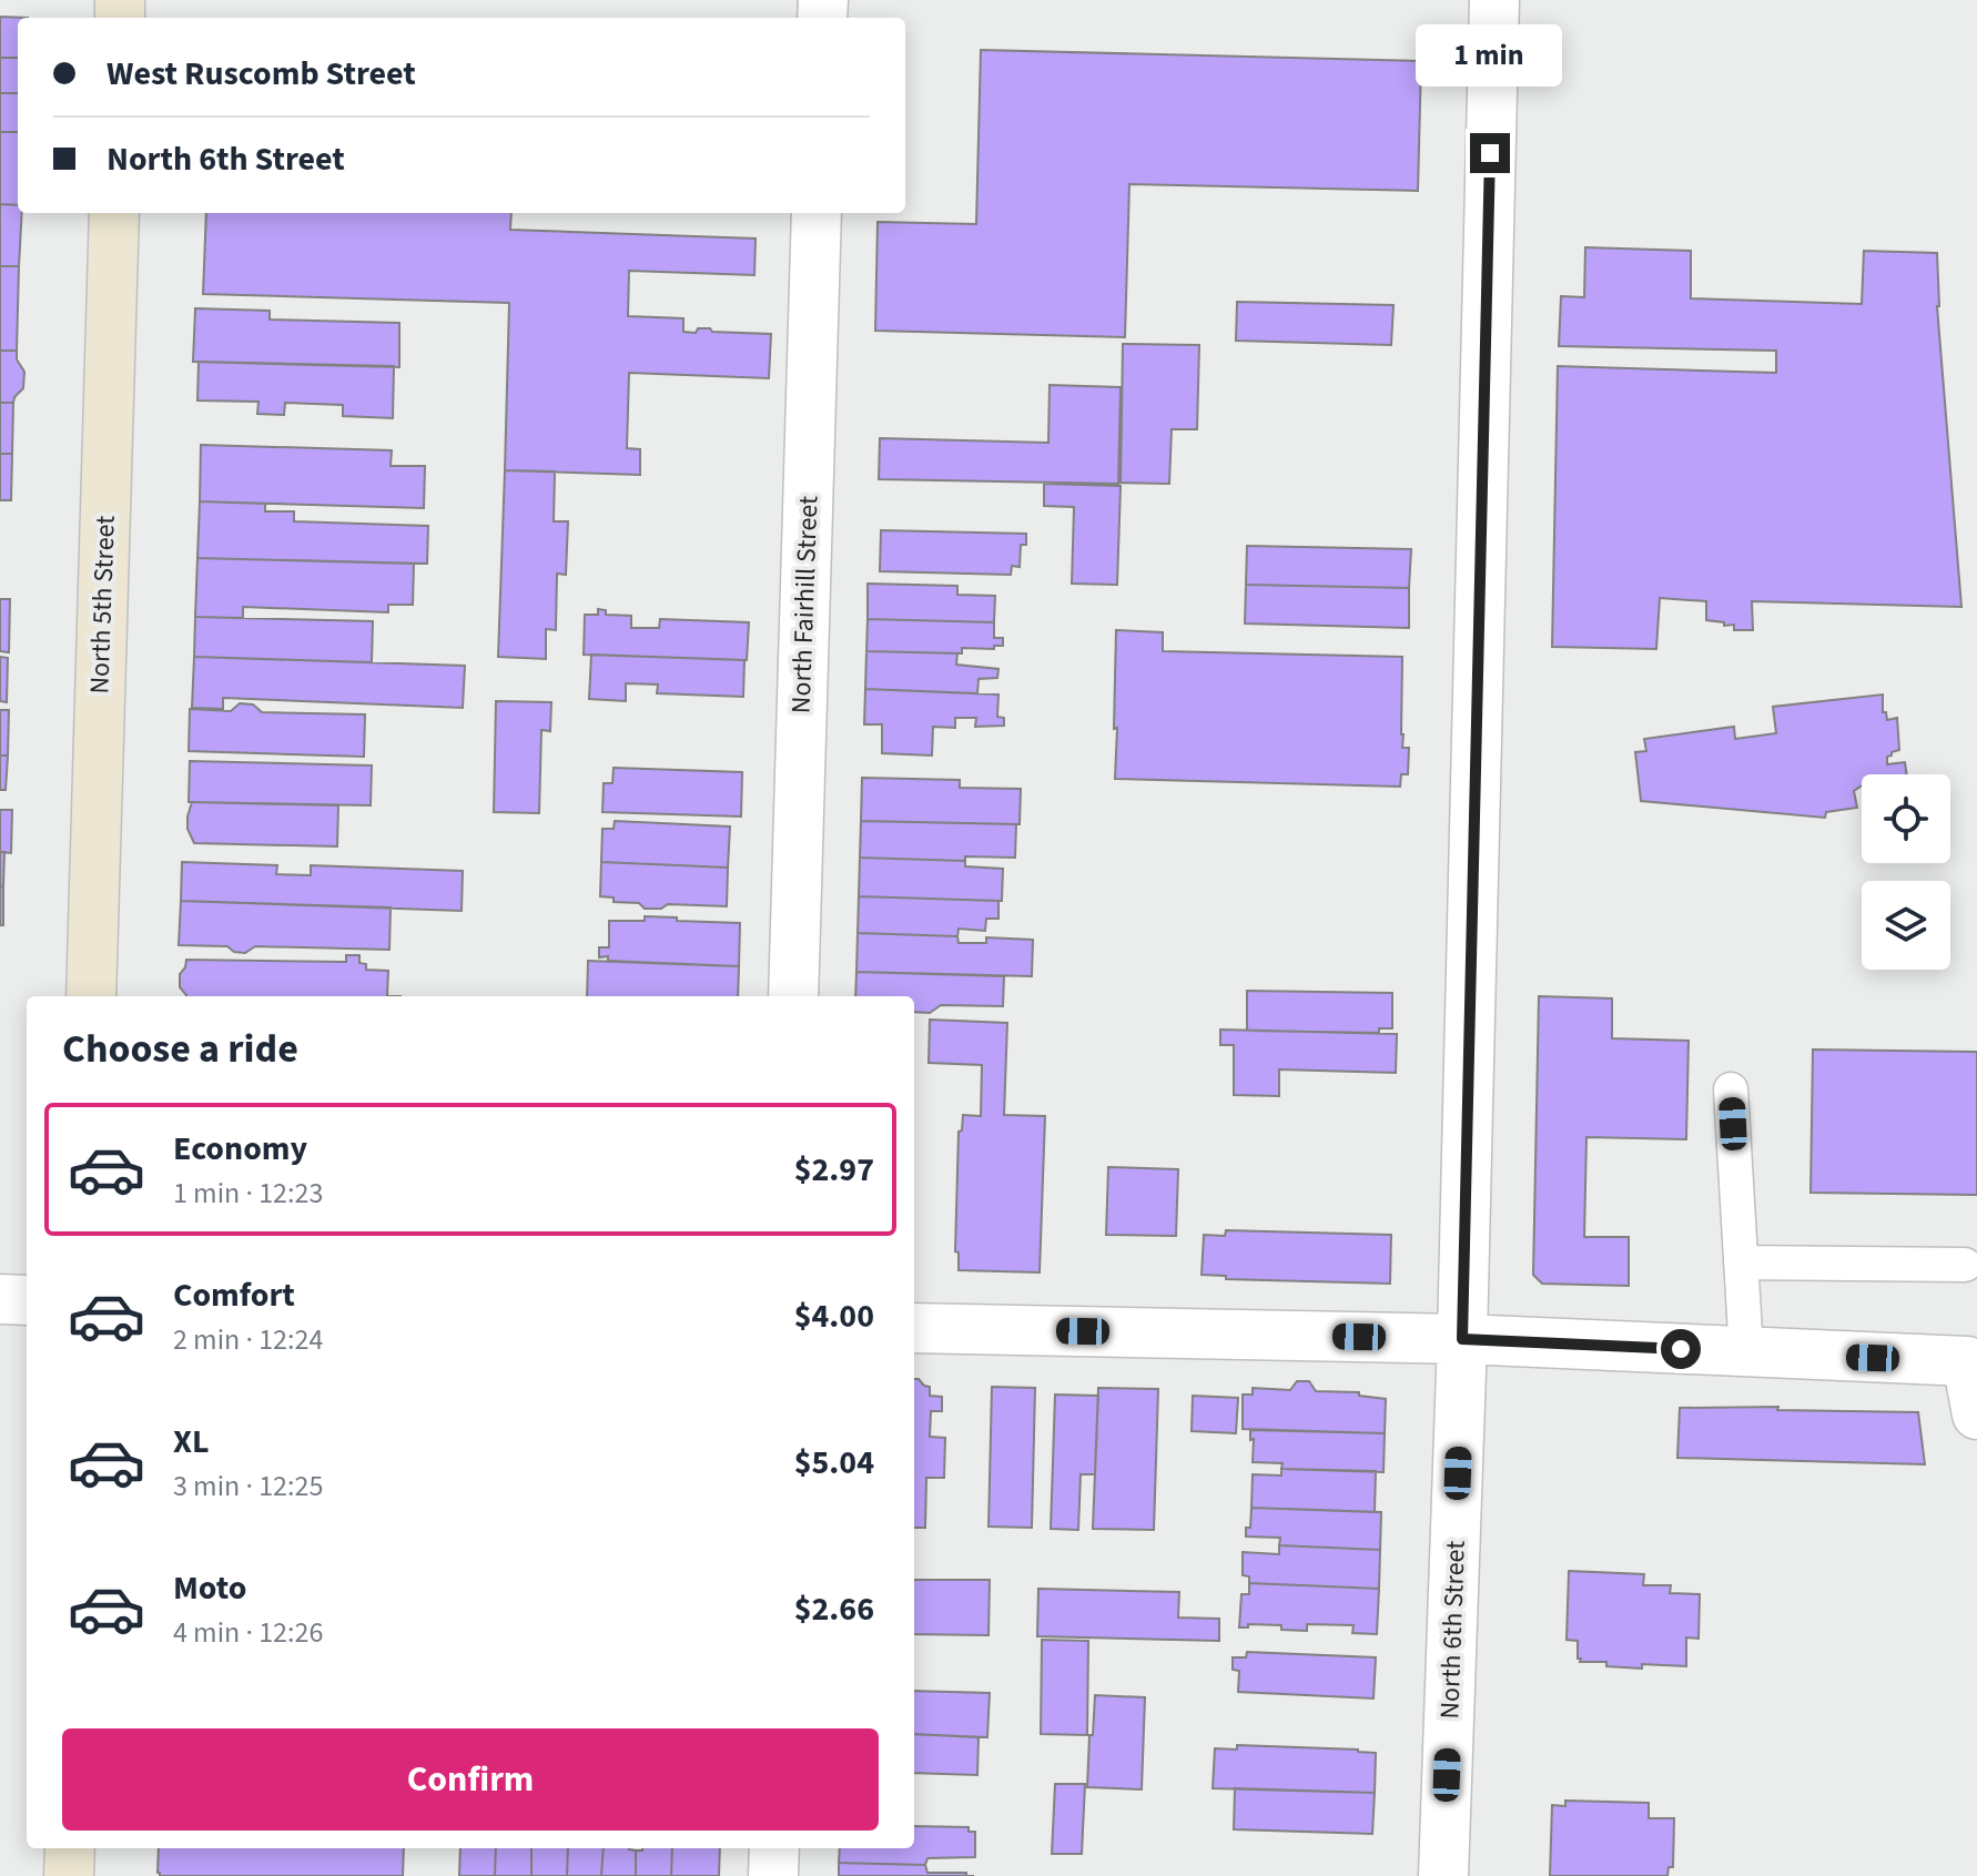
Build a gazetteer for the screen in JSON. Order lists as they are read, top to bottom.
{
  "streets": {
    "street": ["North 5th Street", "North Fairhill Street", "North 6th Street"]
  },
  "page": {
    "banner": ["West Ruscomb Street", "North 6th Street"],
    "bubble": "1 min",
    "heading": "Choose a ride",
    "list": [
      {
        "name": "Economy",
        "note": "1 min · 12:23",
        "value": "$2.97"
      },
      {
        "name": "Comfort",
        "note": "2 min · 12:24",
        "value": "$4.00"
      },
      {
        "name": "XL",
        "note": "3 min · 12:25",
        "value": "$5.04"
      },
      {
        "name": "Moto",
        "note": "4 min · 12:26",
        "value": "$2.66"
      }
    ],
    "buttons": "Confirm"
  }
}
